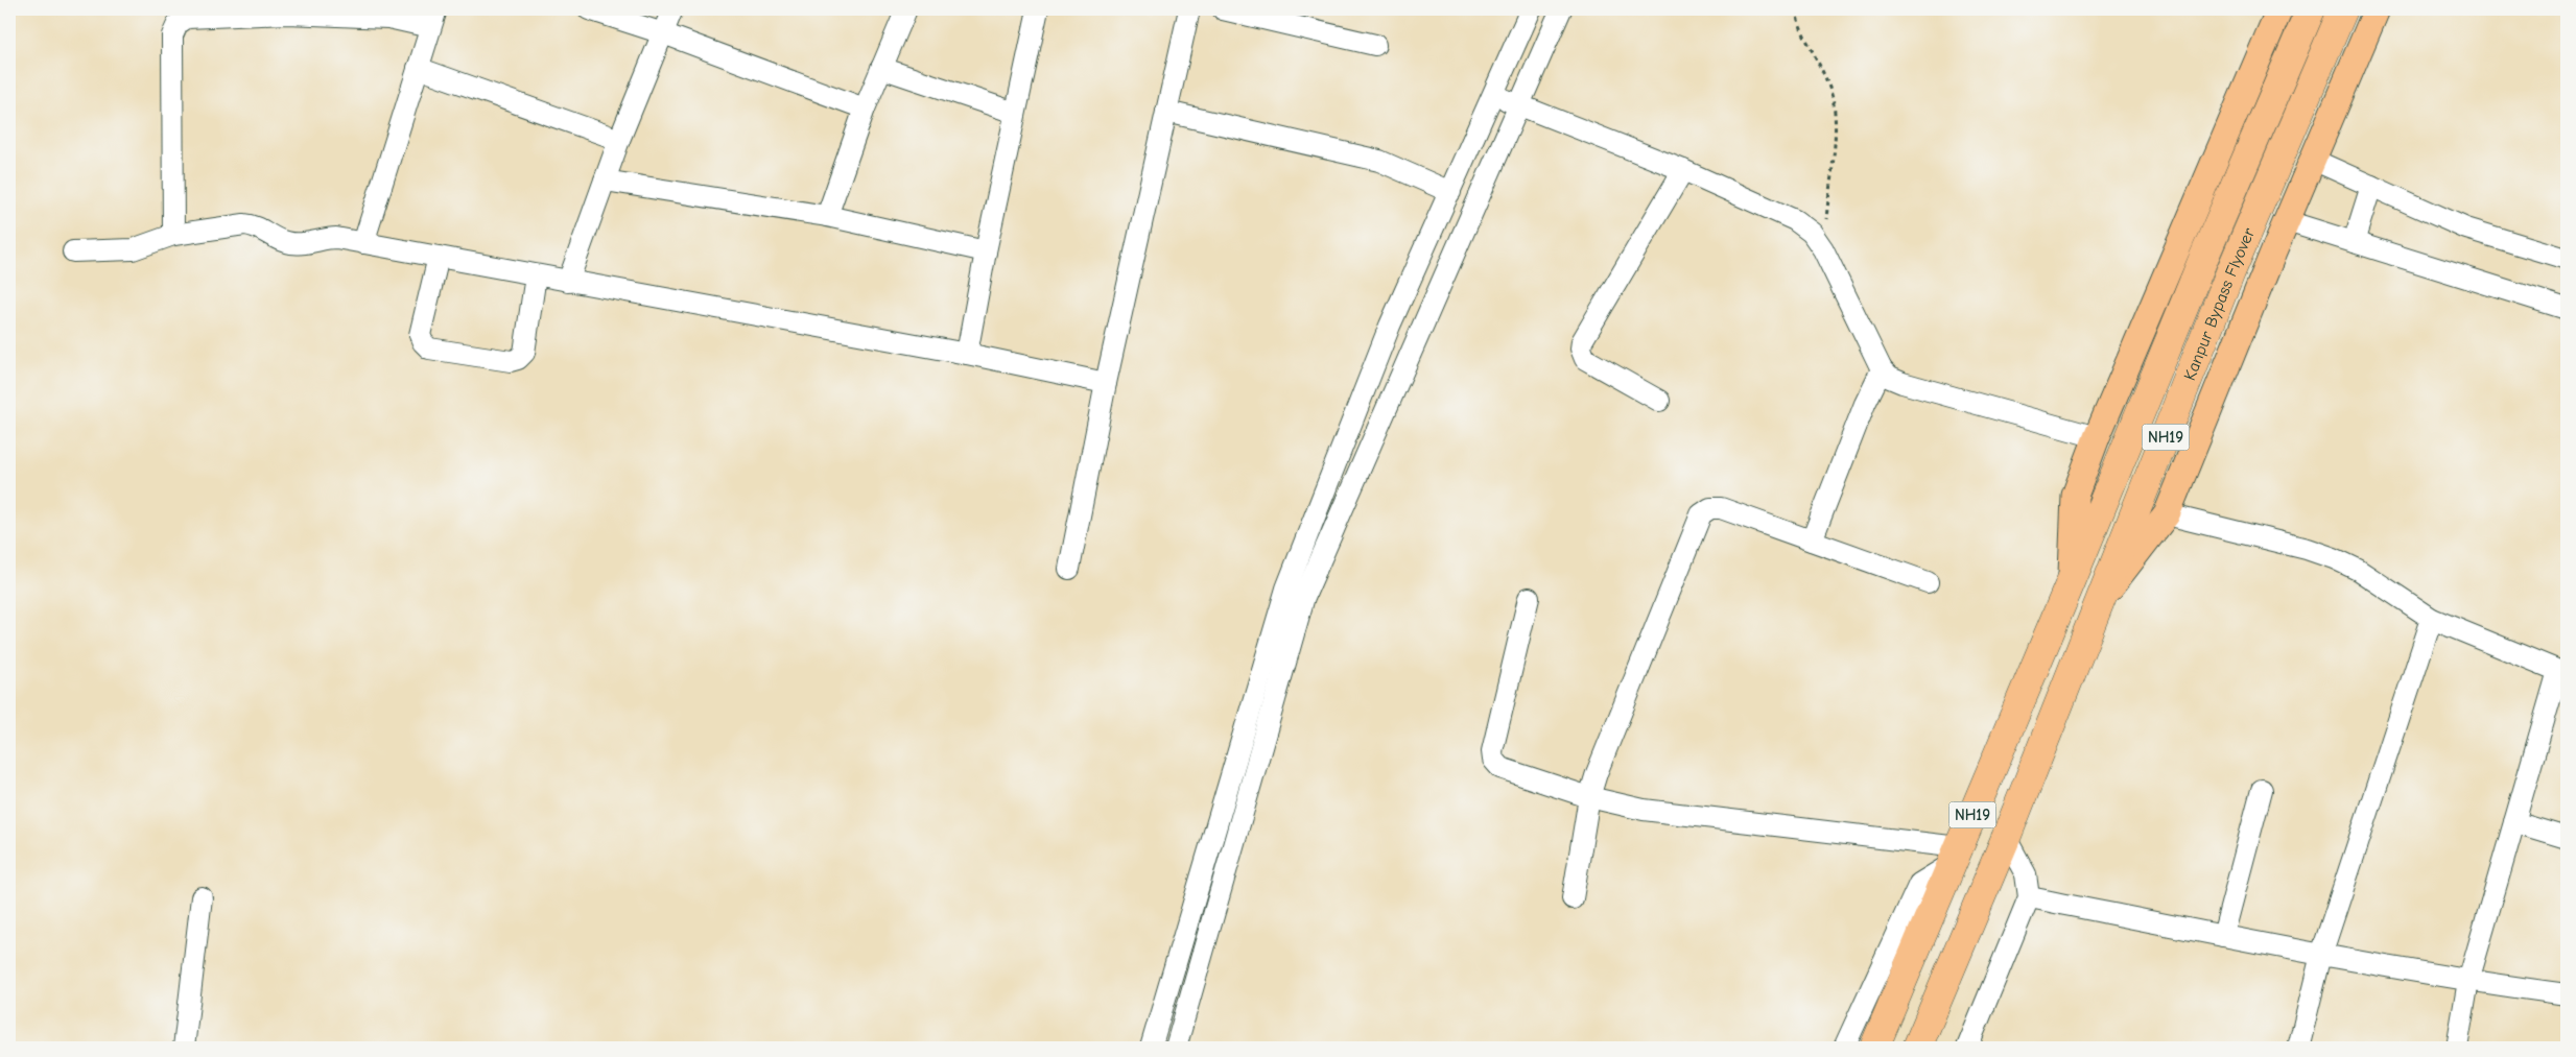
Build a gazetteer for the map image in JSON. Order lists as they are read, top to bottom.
{
  "streets": {
    "highway": ["Kanpur Bypass Flyover", "NH19"]
  },
  "crossings": [
    ["Kanpur Bypass Flyover", "NH19"]
  ]
}
